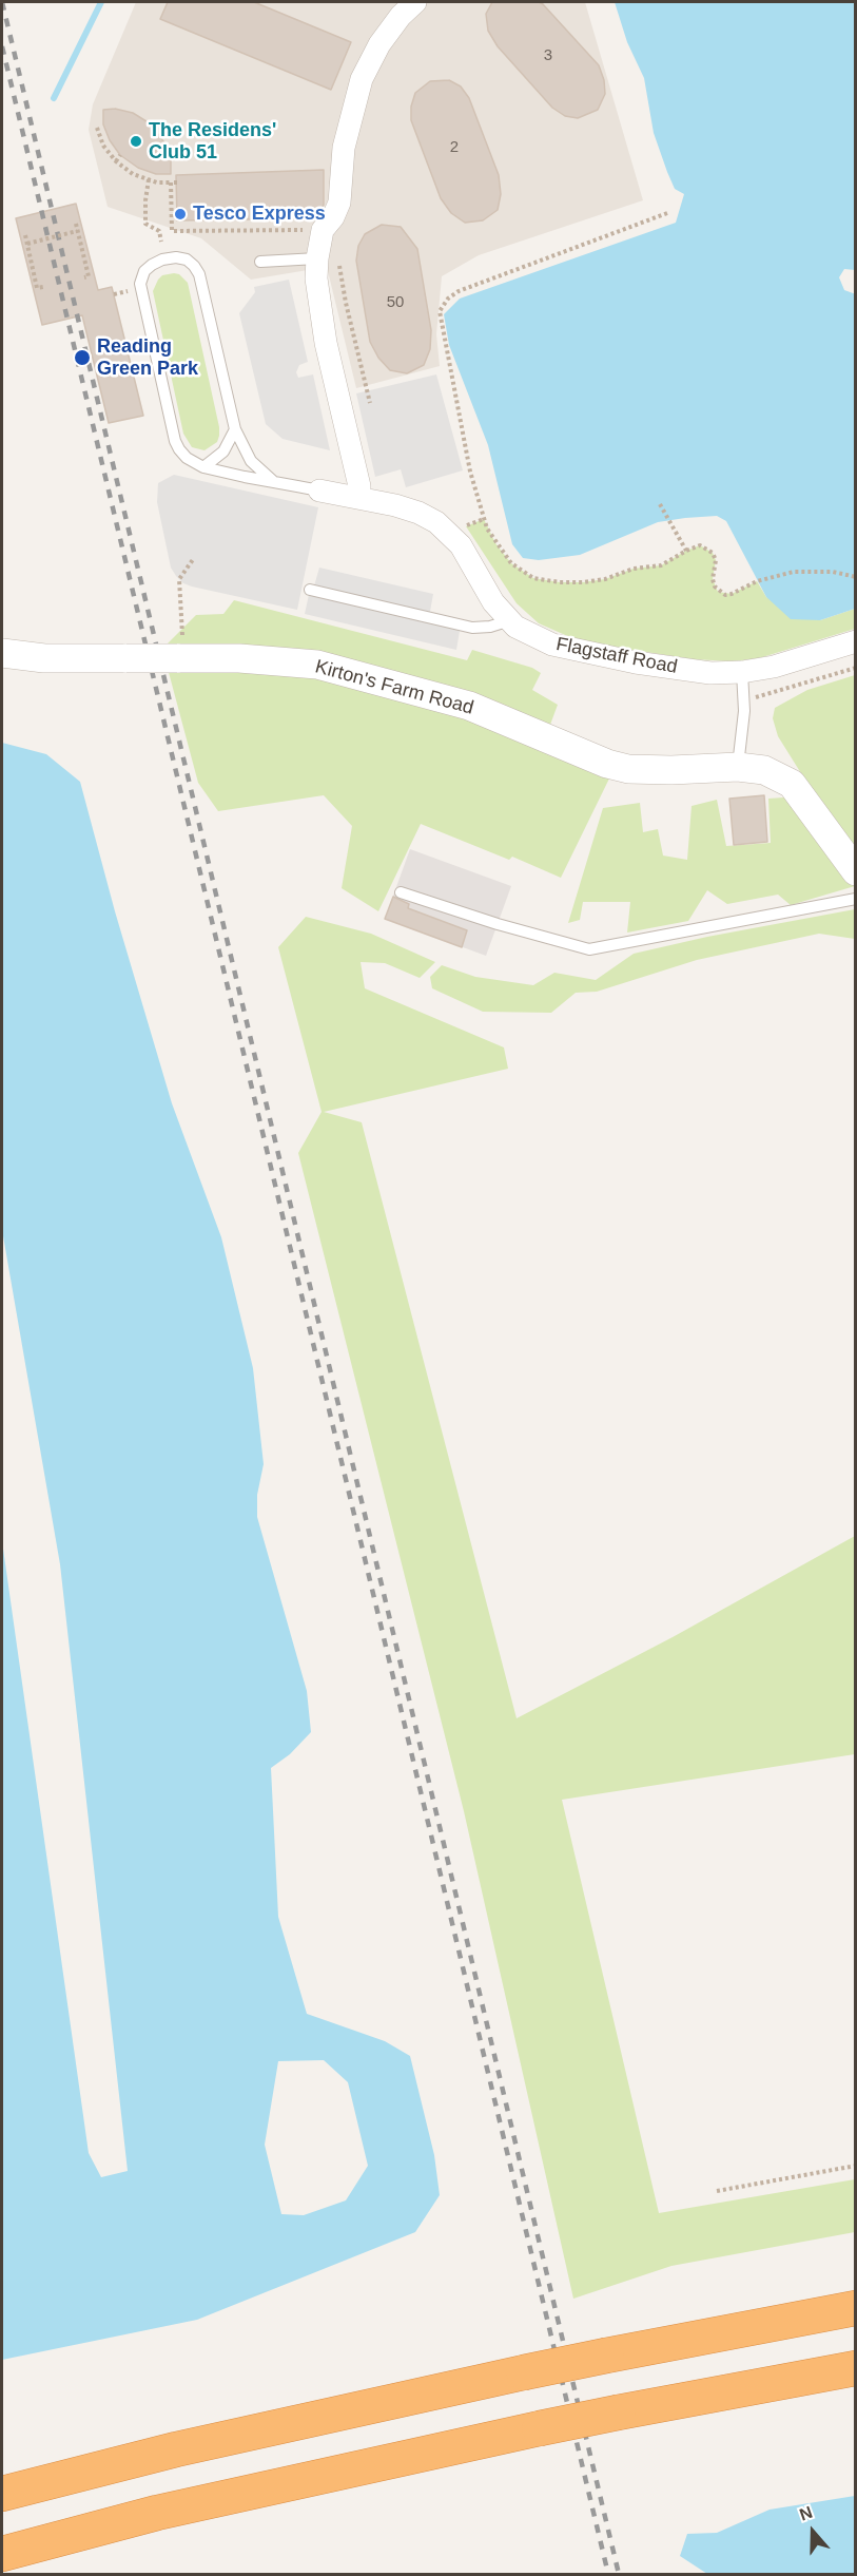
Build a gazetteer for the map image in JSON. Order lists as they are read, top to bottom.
{
  "streets": {
    "street": ["Flagstaff Road", "Kirton's Farm Road"]
  },
  "places": ["The Residens' Club 51", "Tesco Express", "Reading Green Park"],
  "house_numbers": ["3", "2", "50"],
  "north": "top"
}
